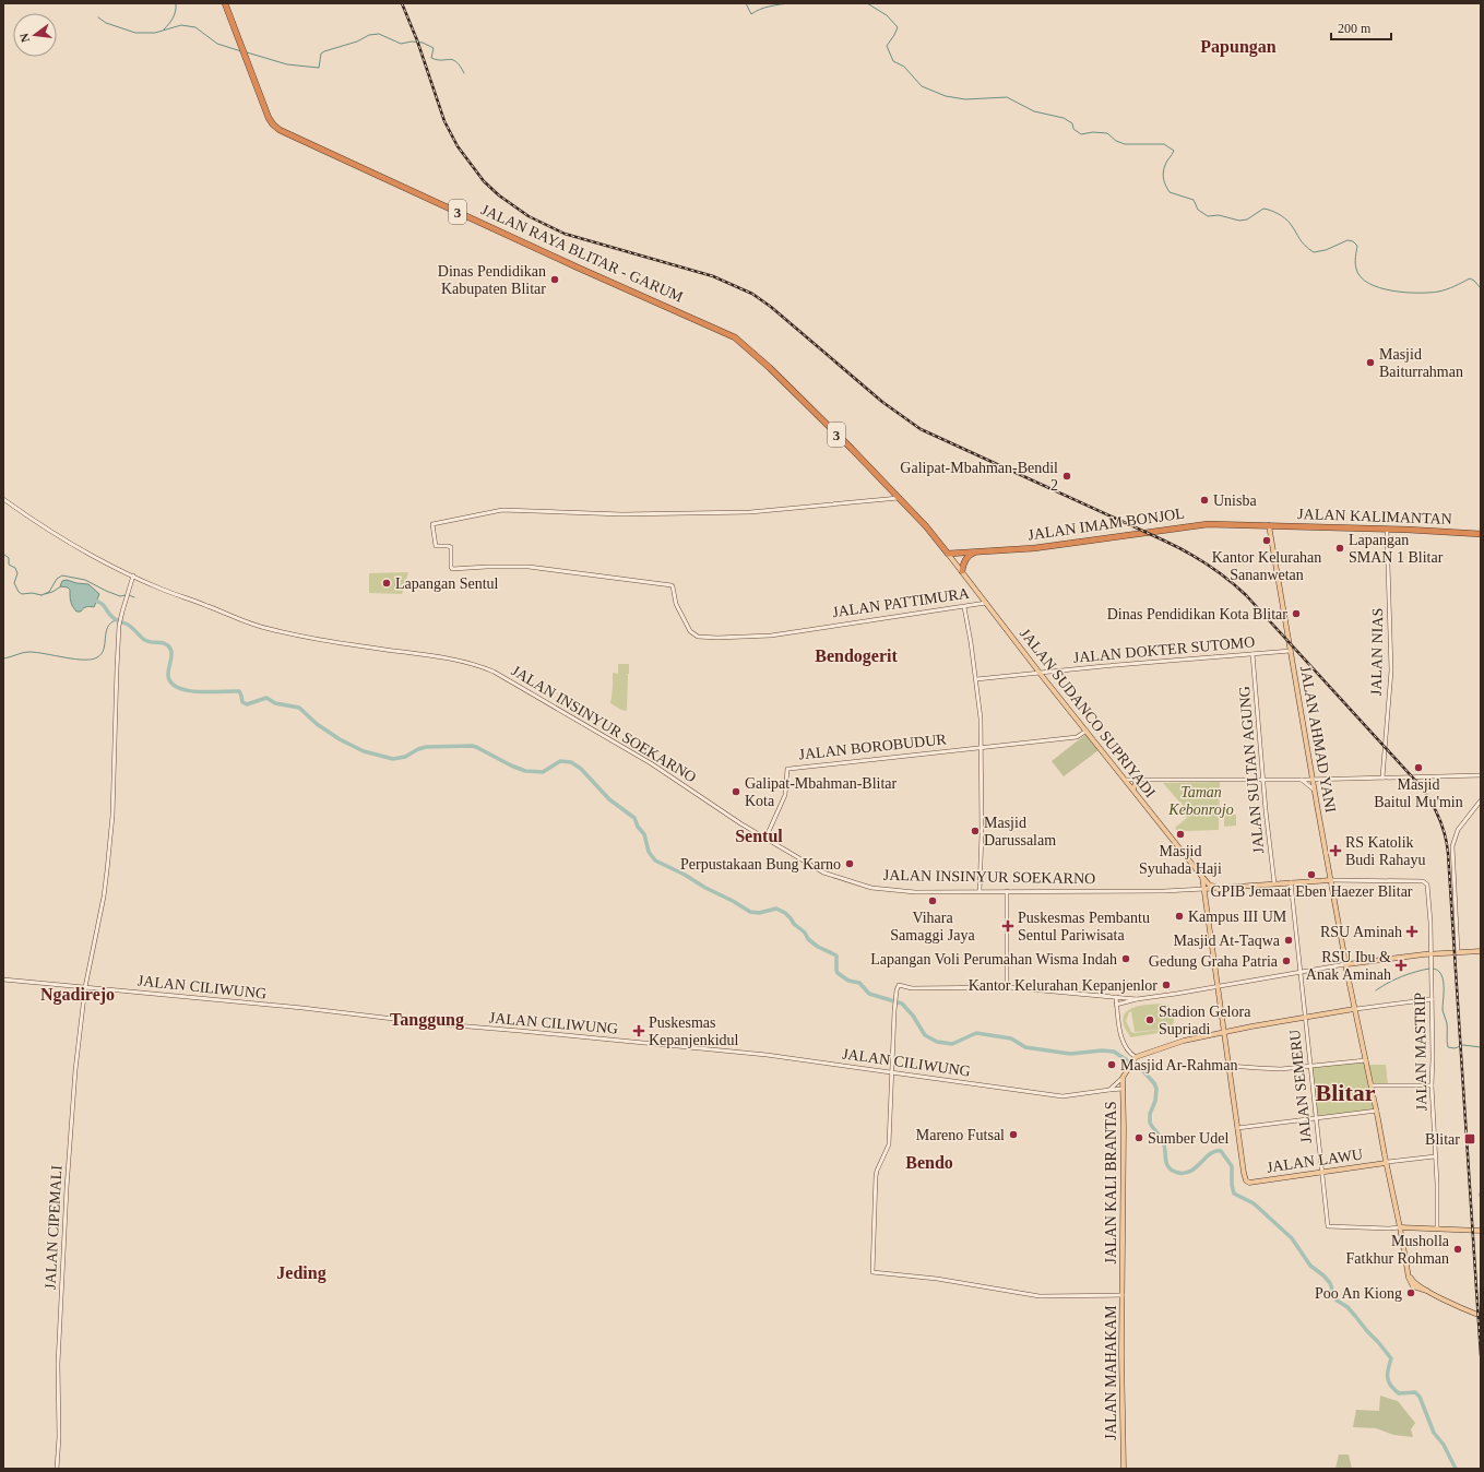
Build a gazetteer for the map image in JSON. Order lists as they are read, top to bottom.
{
  "streets": {
    "highway": [
      "3",
      "JALAN RAYA BLITAR - GARUM",
      "JALAN KALIMANTAN",
      "JALAN IMAM BONJOL"
    ],
    "main road": [
      "JALAN PATTIMURA",
      "JALAN DOKTER SUTOMO",
      "JALAN NIAS",
      "JALAN SUDANCO SUPRIYADI",
      "JALAN INSINYUR SOEKARNO",
      "JALAN AHMAD YANI",
      "JALAN BOROBUDUR",
      "JALAN SULTAN AGUNG",
      "JALAN CILIWUNG",
      "JALAN MASTRIP",
      "JALAN SEMERU",
      "JALAN LAWU",
      "JALAN KALI BRANTAS",
      "JALAN CIPEMALI",
      "JALAN MAHAKAM"
    ]
  },
  "crossings": [
    ["3", "JALAN RAYA BLITAR - GARUM"],
    ["3", "JALAN IMAM BONJOL"],
    ["3", "JALAN PATTIMURA"],
    ["3", "JALAN SUDANCO SUPRIYADI"],
    ["JALAN RAYA BLITAR - GARUM", "JALAN PATTIMURA"],
    ["JALAN KALIMANTAN", "JALAN IMAM BONJOL"],
    ["JALAN KALIMANTAN", "JALAN NIAS"],
    ["JALAN KALIMANTAN", "JALAN AHMAD YANI"],
    ["JALAN IMAM BONJOL", "JALAN SUDANCO SUPRIYADI"],
    ["JALAN IMAM BONJOL", "JALAN AHMAD YANI"],
    ["JALAN PATTIMURA", "JALAN SUDANCO SUPRIYADI"],
    ["JALAN DOKTER SUTOMO", "JALAN SUDANCO SUPRIYADI"],
    ["JALAN DOKTER SUTOMO", "JALAN AHMAD YANI"],
    ["JALAN DOKTER SUTOMO", "JALAN SULTAN AGUNG"],
    ["JALAN SUDANCO SUPRIYADI", "JALAN INSINYUR SOEKARNO"],
    ["JALAN SUDANCO SUPRIYADI", "JALAN LAWU"],
    ["JALAN INSINYUR SOEKARNO", "JALAN BOROBUDUR"],
    ["JALAN INSINYUR SOEKARNO", "JALAN CIPEMALI"],
    ["JALAN AHMAD YANI", "JALAN MASTRIP"],
    ["JALAN AHMAD YANI", "JALAN SEMERU"],
    ["JALAN AHMAD YANI", "JALAN LAWU"],
    ["JALAN CILIWUNG", "JALAN KALI BRANTAS"],
    ["JALAN CILIWUNG", "JALAN CIPEMALI"],
    ["JALAN SEMERU", "JALAN LAWU"],
    ["JALAN KALI BRANTAS", "JALAN MAHAKAM"]
  ],
  "districts": [
    "Papungan",
    "Bendogerit",
    "Sentul",
    "Ngadirejo",
    "Tanggung",
    "Blitar",
    "Bendo",
    "Jeding"
  ],
  "parks": ["Taman Kebonrojo"],
  "places": {
    "other": [
      "Dinas Pendidikan Kabupaten Blitar",
      "Masjid Baiturrahman",
      "Galipat-Mbahman-Bendil 2",
      "Unisba",
      "Kantor Kelurahan Sananwetan",
      "Lapangan SMAN 1 Blitar",
      "Lapangan Sentul",
      "Dinas Pendidikan Kota Blitar",
      "Masjid Baitul Mu'min",
      "Galipat-Mbahman-Blitar Kota",
      "Masjid Darussalam",
      "Masjid Syuhada Haji",
      "Perpustakaan Bung Karno",
      "GPIB Jemaat Eben Haezer Blitar",
      "Vihara Samaggi Jaya",
      "Kampus III UM",
      "Masjid At-Taqwa",
      "Lapangan Voli Perumahan Wisma Indah",
      "Gedung Graha Patria",
      "Kantor Kelurahan Kepanjenlor",
      "Stadion Gelora Supriadi",
      "Masjid Ar-Rahman",
      "Mareno Futsal",
      "Sumber Udel",
      "Musholla Fatkhur Rohman",
      "Poo An Kiong"
    ],
    "health": [
      "RS Katolik Budi Rahayu",
      "Puskesmas Pembantu Sentul Pariwisata",
      "RSU Aminah",
      "RSU Ibu & Anak Aminah",
      "Puskesmas Kepanjenkidul"
    ],
    "transit": ["Blitar"]
  },
  "scale_bar": "200 m",
  "north": "left"
}
